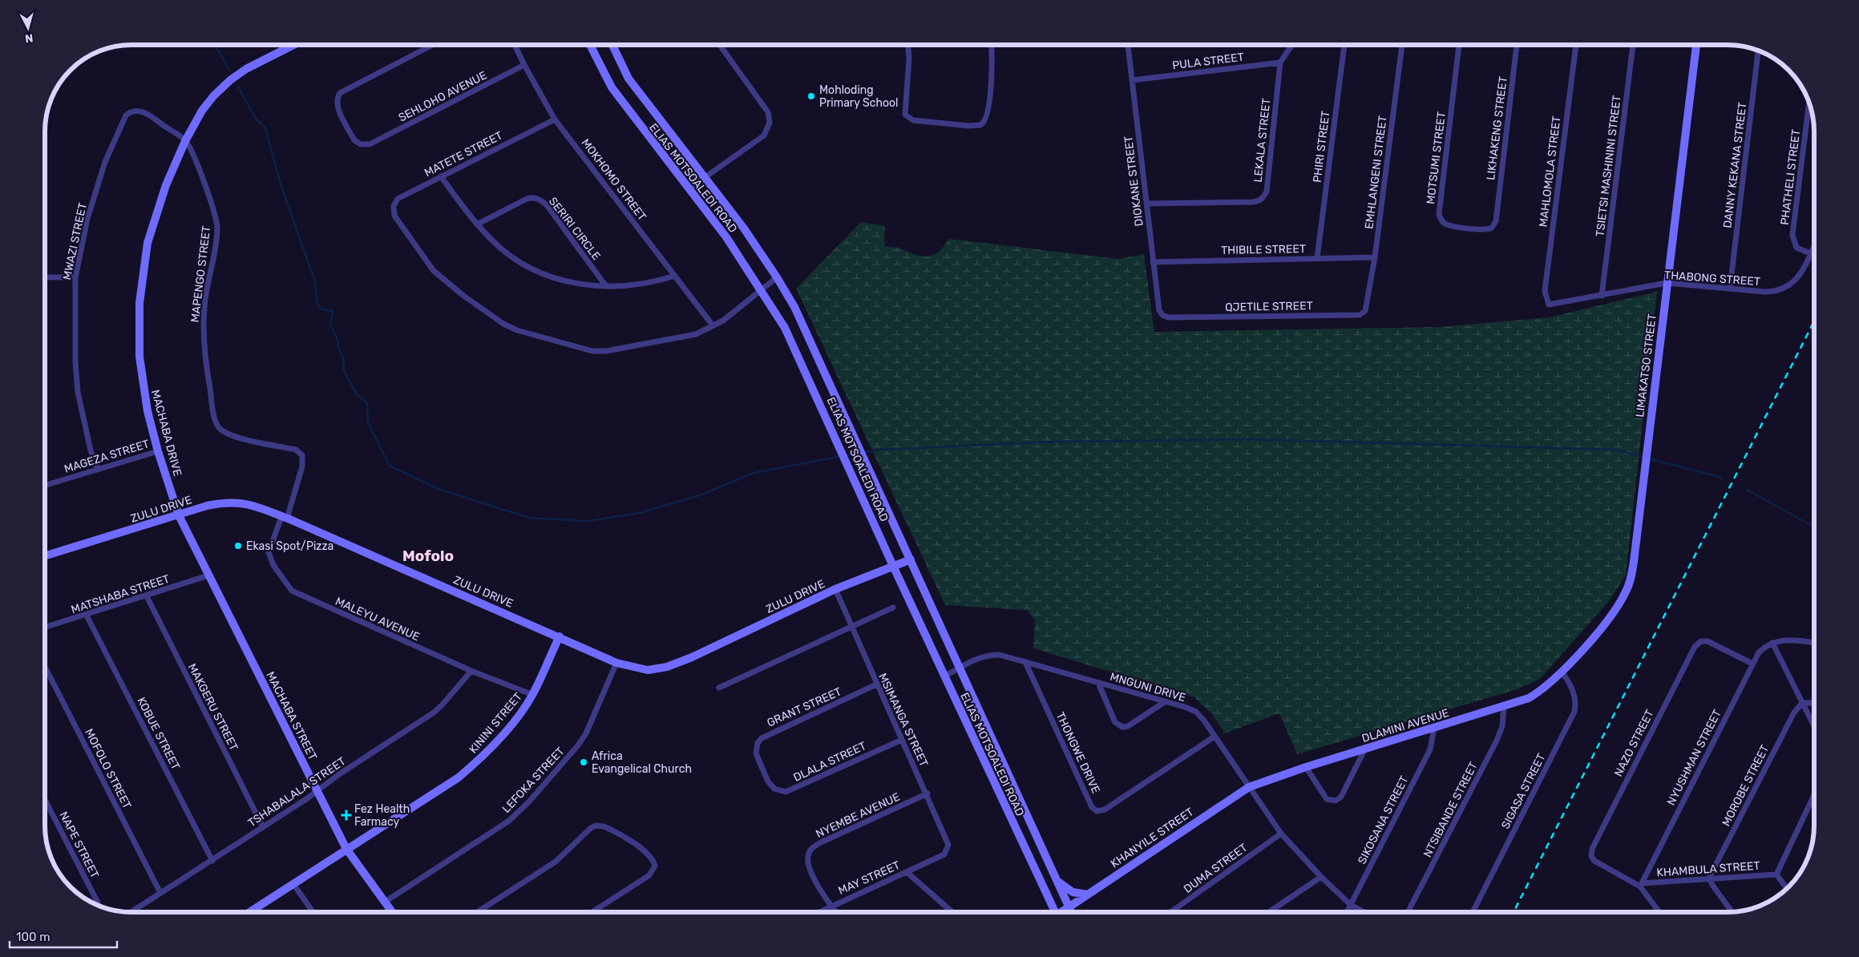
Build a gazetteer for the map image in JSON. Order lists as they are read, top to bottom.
{
  "streets": {
    "main road": [
      "ELIAS MOTSOALEDI ROAD",
      "LIMAKATSO STREET",
      "MACHABA DRIVE",
      "ZULU DRIVE",
      "MACHABA STREET",
      "KININI STREET",
      "DLAMINI AVENUE",
      "KHANYILE STREET"
    ],
    "street": [
      "PULA STREET",
      "SEHLOHO AVENUE",
      "LIKHAKENG STREET",
      "LEKALA STREET",
      "PHIRI STREET",
      "MATETE STREET",
      "MOTSUMI STREET",
      "DANNY KEKANA STREET",
      "TSIETSI MASHININI STREET",
      "MAHLOMOLA STREET",
      "EMHLANGENI STREET",
      "PHATHELI STREET",
      "MOKHOMO STREET",
      "DIOKANE STREET",
      "SERIRI CIRCLE",
      "MWAZI STREET",
      "THIBILE STREET",
      "MAPENGO STREET",
      "THABONG STREET",
      "QJETILE STREET",
      "MAGEZA STREET",
      "MATSHABA STREET",
      "MALEYU AVENUE",
      "MNGUNI DRIVE",
      "MAKGERU STREET",
      "GRANT STREET",
      "MSIMANGA STREET",
      "KOBUE STREET",
      "NAZO STREET",
      "THONGWE DRIVE",
      "NYUSHMAN STREET",
      "DLALA STREET",
      "MOFOLO STREET",
      "LEFOKA STREET",
      "MOROBE STREET",
      "SIGASA STREET",
      "TSHABALALA STREET",
      "NTSIBANDE STREET",
      "NYEMBE AVENUE",
      "SIKOSANA STREET",
      "NAPE STREET",
      "DUMA STREET",
      "KHAMBULA STREET",
      "MAY STREET"
    ]
  },
  "crossings": [
    ["PULA STREET", "LEKALA STREET"],
    ["PULA STREET", "DIOKANE STREET"],
    ["SEHLOHO AVENUE", "MOKHOMO STREET"],
    ["LIKHAKENG STREET", "MOTSUMI STREET"],
    ["LEKALA STREET", "DIOKANE STREET"],
    ["PHIRI STREET", "THIBILE STREET"],
    ["MATETE STREET", "MOKHOMO STREET"],
    ["DANNY KEKANA STREET", "THABONG STREET"],
    ["TSIETSI MASHININI STREET", "THABONG STREET"],
    ["MAHLOMOLA STREET", "THABONG STREET"],
    ["EMHLANGENI STREET", "THIBILE STREET"],
    ["EMHLANGENI STREET", "QJETILE STREET"],
    ["PHATHELI STREET", "THABONG STREET"],
    ["ELIAS MOTSOALEDI ROAD", "ZULU DRIVE"],
    ["ELIAS MOTSOALEDI ROAD", "MNGUNI DRIVE"],
    ["ELIAS MOTSOALEDI ROAD", "KHANYILE STREET"],
    ["DIOKANE STREET", "THIBILE STREET"],
    ["DIOKANE STREET", "QJETILE STREET"],
    ["MWAZI STREET", "MAPENGO STREET"],
    ["MWAZI STREET", "MACHABA DRIVE"],
    ["MWAZI STREET", "MAGEZA STREET"],
    ["MAPENGO STREET", "MACHABA DRIVE"],
    ["MAPENGO STREET", "ZULU DRIVE"],
    ["MAPENGO STREET", "MALEYU AVENUE"],
    ["THABONG STREET", "LIMAKATSO STREET"],
    ["LIMAKATSO STREET", "DLAMINI AVENUE"],
    ["LIMAKATSO STREET", "SIGASA STREET"],
    ["MACHABA DRIVE", "MAGEZA STREET"],
    ["MACHABA DRIVE", "ZULU DRIVE"],
    ["MACHABA DRIVE", "MACHABA STREET"],
    ["ZULU DRIVE", "MALEYU AVENUE"],
    ["ZULU DRIVE", "MACHABA STREET"],
    ["ZULU DRIVE", "MSIMANGA STREET"],
    ["ZULU DRIVE", "KININI STREET"],
    ["ZULU DRIVE", "LEFOKA STREET"],
    ["MATSHABA STREET", "MAKGERU STREET"],
    ["MATSHABA STREET", "MACHABA STREET"],
    ["MATSHABA STREET", "KOBUE STREET"],
    ["MALEYU AVENUE", "KININI STREET"],
    ["MALEYU AVENUE", "TSHABALALA STREET"],
    ["MNGUNI DRIVE", "DLAMINI AVENUE"],
    ["MNGUNI DRIVE", "THONGWE DRIVE"],
    ["MNGUNI DRIVE", "SIKOSANA STREET"],
    ["MNGUNI DRIVE", "KHANYILE STREET"],
    ["MNGUNI DRIVE", "DUMA STREET"],
    ["MAKGERU STREET", "TSHABALALA STREET"],
    ["GRANT STREET", "MSIMANGA STREET"],
    ["GRANT STREET", "DLALA STREET"],
    ["MACHABA STREET", "KININI STREET"],
    ["MACHABA STREET", "LEFOKA STREET"],
    ["MACHABA STREET", "TSHABALALA STREET"],
    ["MSIMANGA STREET", "DLALA STREET"],
    ["MSIMANGA STREET", "NYEMBE AVENUE"],
    ["MSIMANGA STREET", "MAY STREET"],
    ["DLAMINI AVENUE", "SIGASA STREET"],
    ["DLAMINI AVENUE", "NTSIBANDE STREET"],
    ["DLAMINI AVENUE", "SIKOSANA STREET"],
    ["DLAMINI AVENUE", "KHANYILE STREET"],
    ["KOBUE STREET", "TSHABALALA STREET"],
    ["NAZO STREET", "NYUSHMAN STREET"],
    ["NAZO STREET", "KHAMBULA STREET"],
    ["NYUSHMAN STREET", "KHAMBULA STREET"],
    ["MOFOLO STREET", "TSHABALALA STREET"],
    ["MOROBE STREET", "KHAMBULA STREET"],
    ["NYEMBE AVENUE", "MAY STREET"]
  ],
  "districts": ["Mofolo"],
  "places": {
    "other": ["Mohloding Primary School", "Ekasi Spot/Pizza", "Africa Evangelical Church"],
    "health": ["Fez Health Farmacy"]
  },
  "scale_bar": "100 m",
  "north": "bottom"
}
